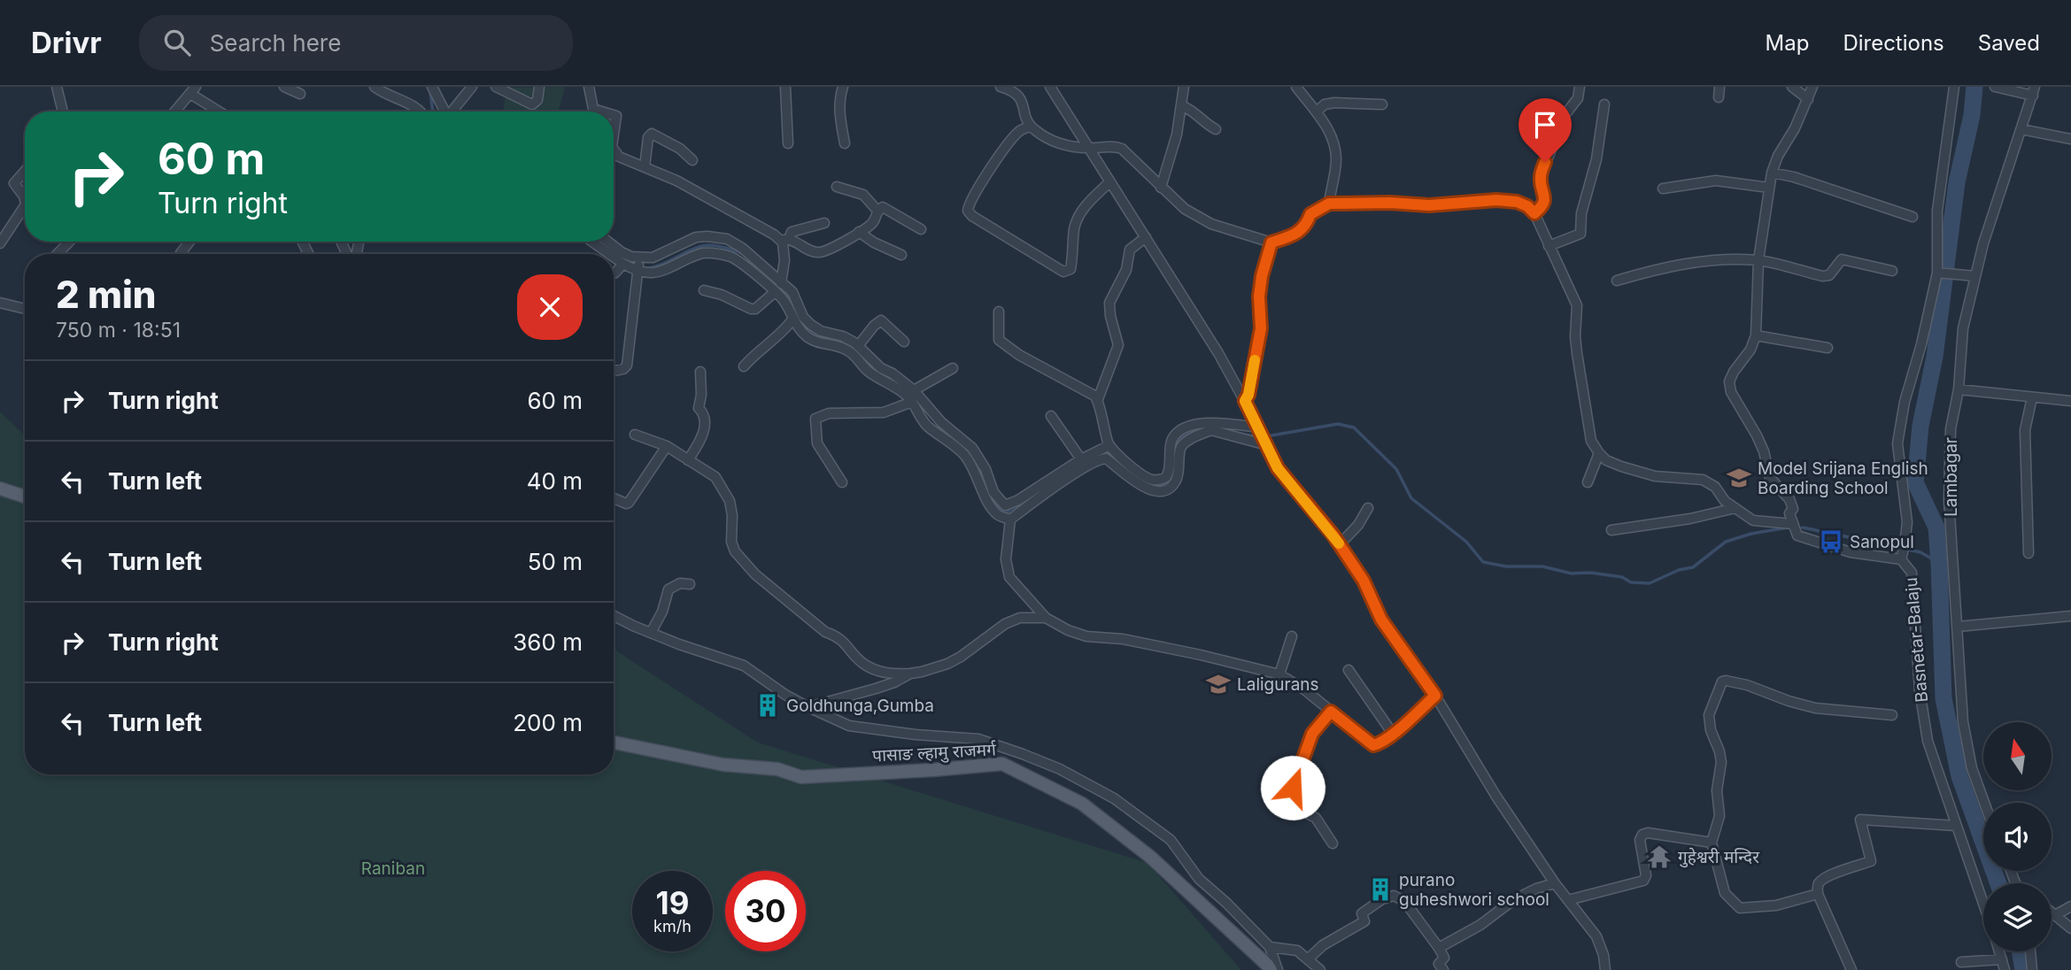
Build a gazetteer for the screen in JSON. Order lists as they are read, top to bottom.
{
  "streets": {
    "main road": ["पासाङ ल्हामु राजमर्ग"],
    "street": ["Lambagar", "Basnetar-Balaju"]
  },
  "parks": ["Raniban"],
  "places": {
    "school or university": ["Model Srijana English Boarding School", "Laligurans"],
    "bus stop": ["Sanopul"],
    "building": ["Goldhunga,Gumba", "purano guheshwori school"],
    "temple": ["गुहेश्वरी मन्दिर"]
  },
  "north": "top",
  "page": {
    "header": "Drivr",
    "search": "Search here",
    "nav": ["Map", "Directions", "Saved"],
    "turn": ["60 m", "Turn right"],
    "heading": ["2 min", "750 m · 18:51"],
    "list": [
      {
        "name": "Turn right",
        "value": "60 m"
      },
      {
        "name": "Turn left",
        "value": "40 m"
      },
      {
        "name": "Turn left",
        "value": "50 m"
      },
      {
        "name": "Turn right",
        "value": "360 m"
      },
      {
        "name": "Turn left",
        "value": "200 m"
      }
    ],
    "speed": "19 km/h",
    "limit": "30"
  }
}
